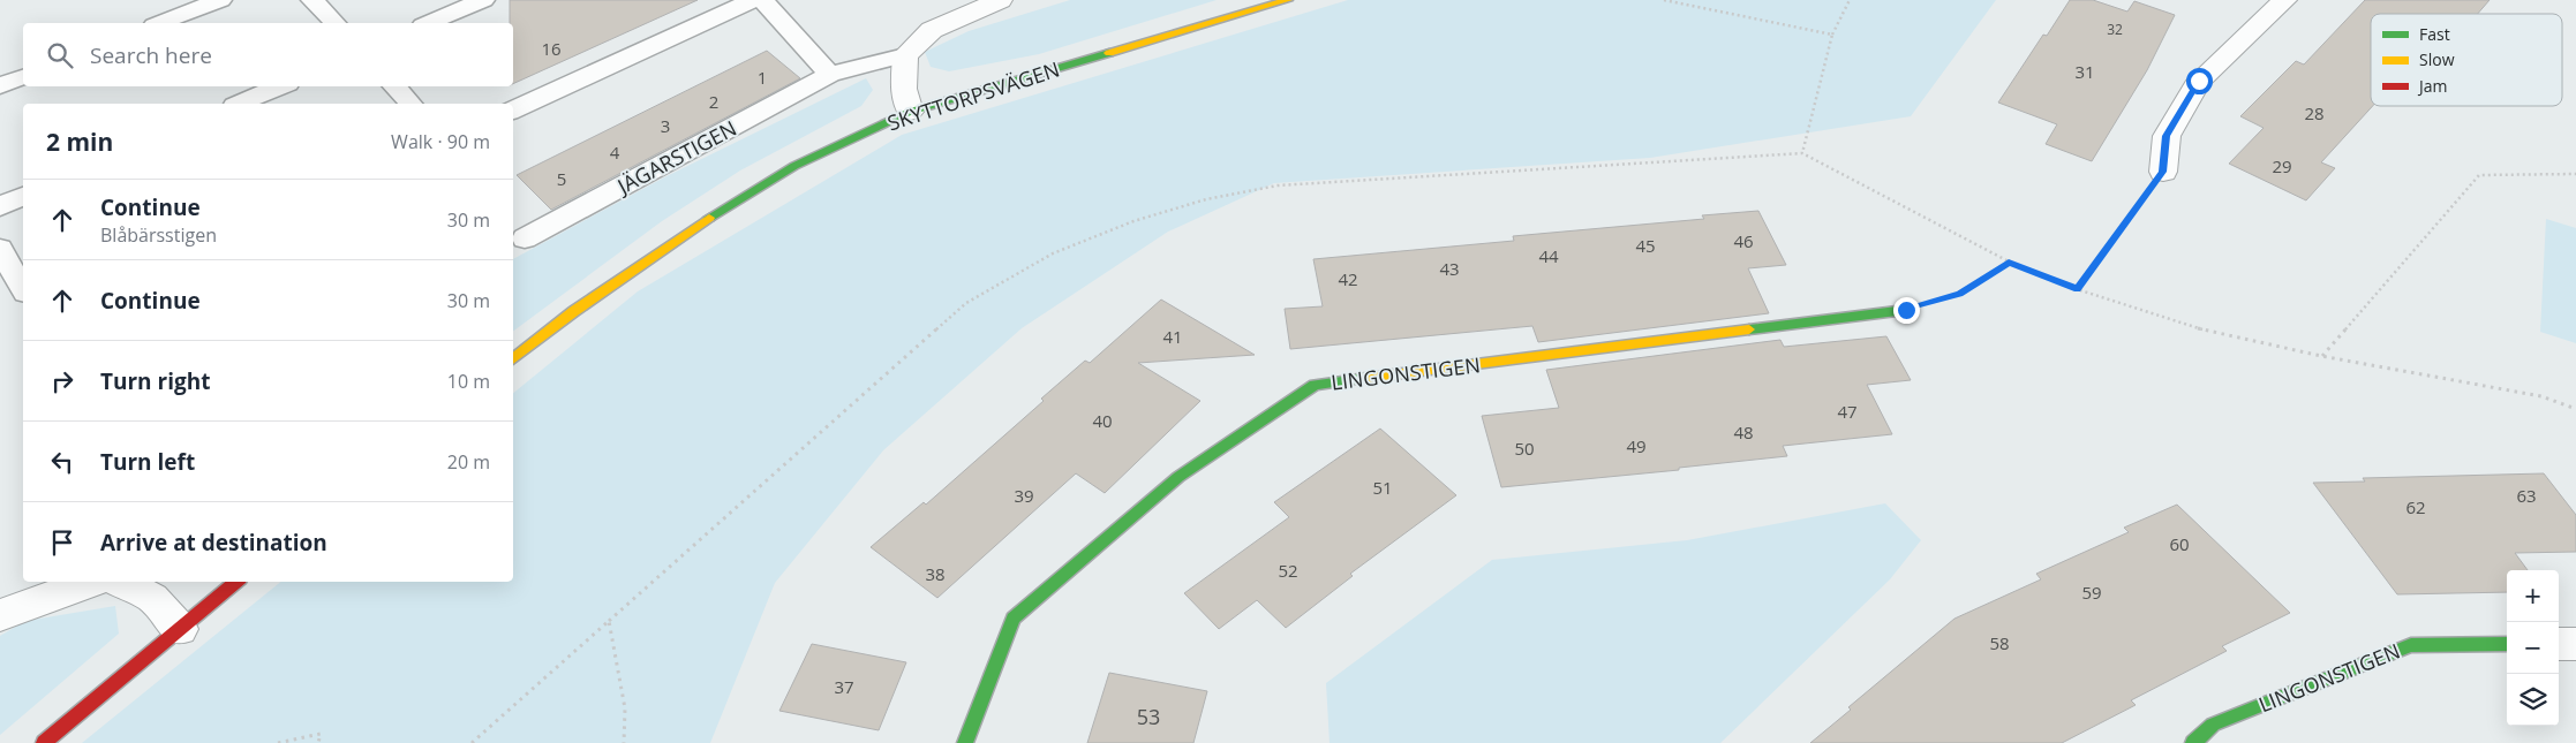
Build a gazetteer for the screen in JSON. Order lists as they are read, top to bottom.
{
  "streets": {
    "street": ["SKYTTORPSVÄGEN", "JÄGARSTIGEN", "LINGONSTIGEN"]
  },
  "house_numbers": [
    "32",
    "16",
    "31",
    "1",
    "2",
    "28",
    "3",
    "4",
    "29",
    "5",
    "46",
    "45",
    "44",
    "43",
    "42",
    "41",
    "47",
    "40",
    "48",
    "49",
    "50",
    "51",
    "39",
    "63",
    "62",
    "60",
    "52",
    "38",
    "59",
    "58",
    "37",
    "53"
  ],
  "legend": ["Fast", "Slow", "Jam"],
  "page": {
    "search": "Search here",
    "heading": ["2 min", "Walk · 90 m"],
    "list": [
      ["Continue", "Blåbärsstigen", "30 m"],
      ["Continue", "30 m"],
      ["Turn right", "10 m"],
      ["Turn left", "20 m"],
      "Arrive at destination"
    ],
    "map_buttons": ["+", "−"]
  }
}
